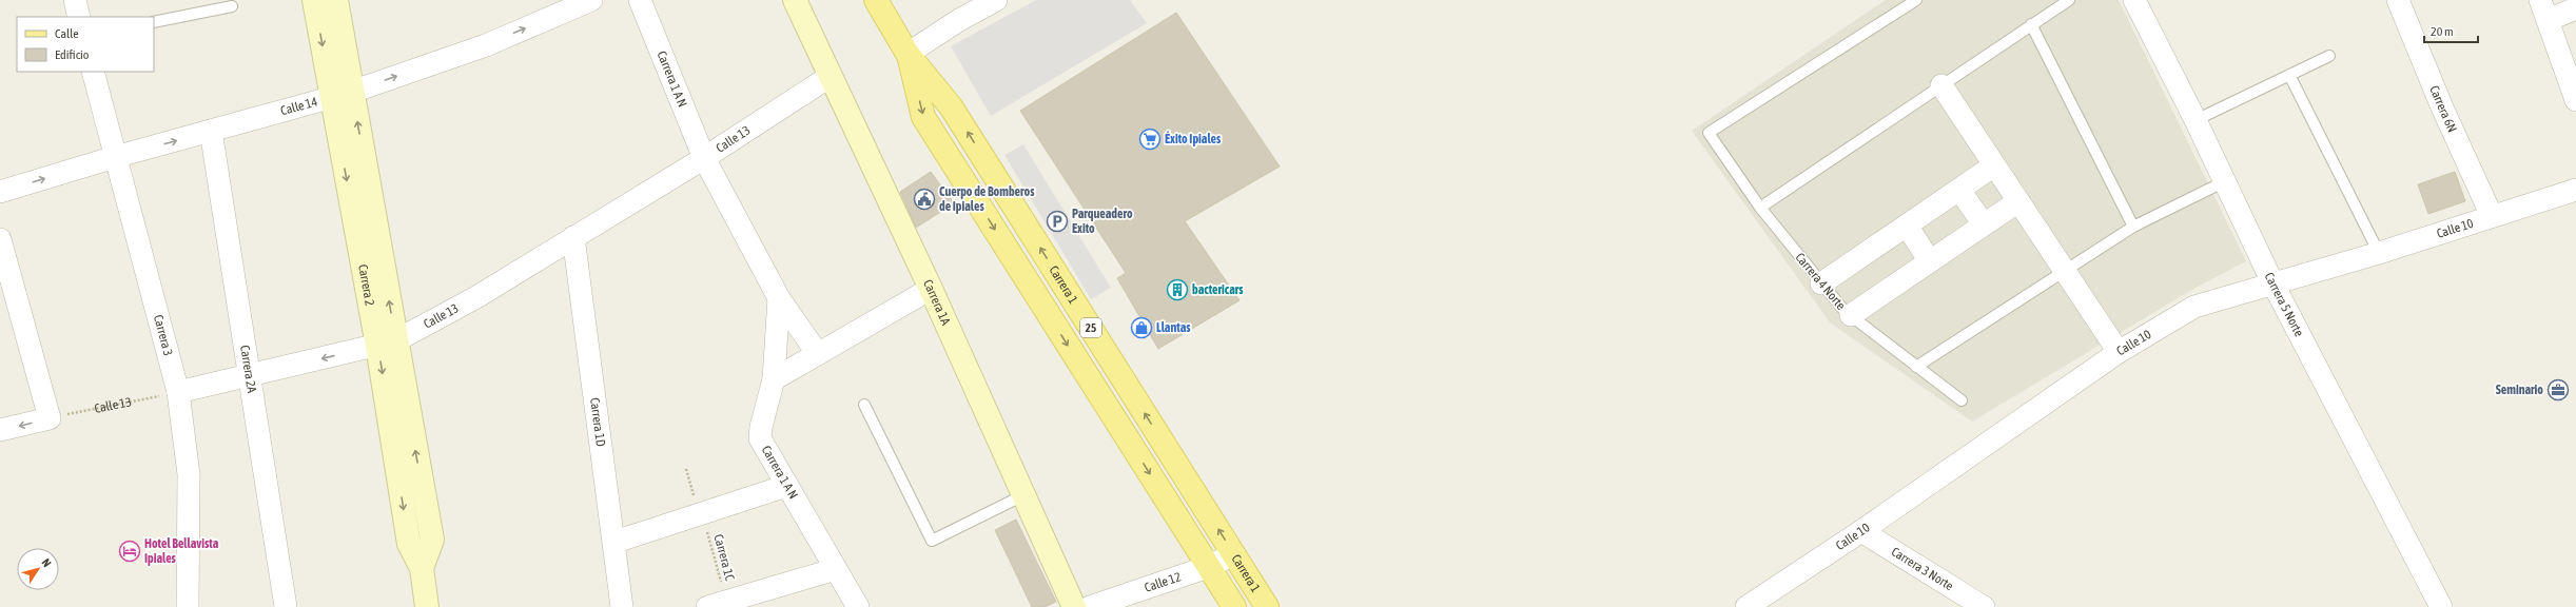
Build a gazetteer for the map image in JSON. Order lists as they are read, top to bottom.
{
  "streets": {
    "main road": ["Carrera 1", "25"],
    "street": [
      "Carrera 1 A N",
      "Calle 14",
      "Carrera 6N",
      "Calle 13",
      "Calle 10",
      "Carrera 2",
      "Carrera 1A",
      "Carrera 5 Norte",
      "Carrera 3",
      "Carrera 2A",
      "Carrera 1D",
      "Carrera 3 Norte",
      "Calle 12"
    ],
    "lane": ["Carrera 4 Norte"],
    "path": ["Carrera 1C"]
  },
  "crossings": [
    ["Carrera 1 A N", "Calle 13"],
    ["Calle 14", "Carrera 2"],
    ["Calle 14", "Carrera 3"],
    ["Calle 14", "Carrera 2A"],
    ["Carrera 6N", "Calle 10"],
    ["Calle 13", "Carrera 2"],
    ["Calle 13", "Carrera 1A"],
    ["Calle 13", "Carrera 3"],
    ["Calle 13", "Carrera 2A"],
    ["Calle 13", "Carrera 1D"],
    ["Calle 10", "Carrera 5 Norte"],
    ["Calle 10", "Carrera 3 Norte"],
    ["Carrera 1", "Calle 12"]
  ],
  "one_way": ["Calle 14"],
  "places": {
    "supermarket": ["Éxito Ipiales"],
    "public building": ["Cuerpo de Bomberos de Ipiales"],
    "parking": ["Parqueadero Exito"],
    "building": ["bactericars"],
    "shop": ["Llantas"],
    "office": ["Seminario"],
    "hotel": ["Hotel Bellavista Ipiales"]
  },
  "legend": ["Calle", "Edificio"],
  "scale_bar": "20 m",
  "north": "top right"
}
